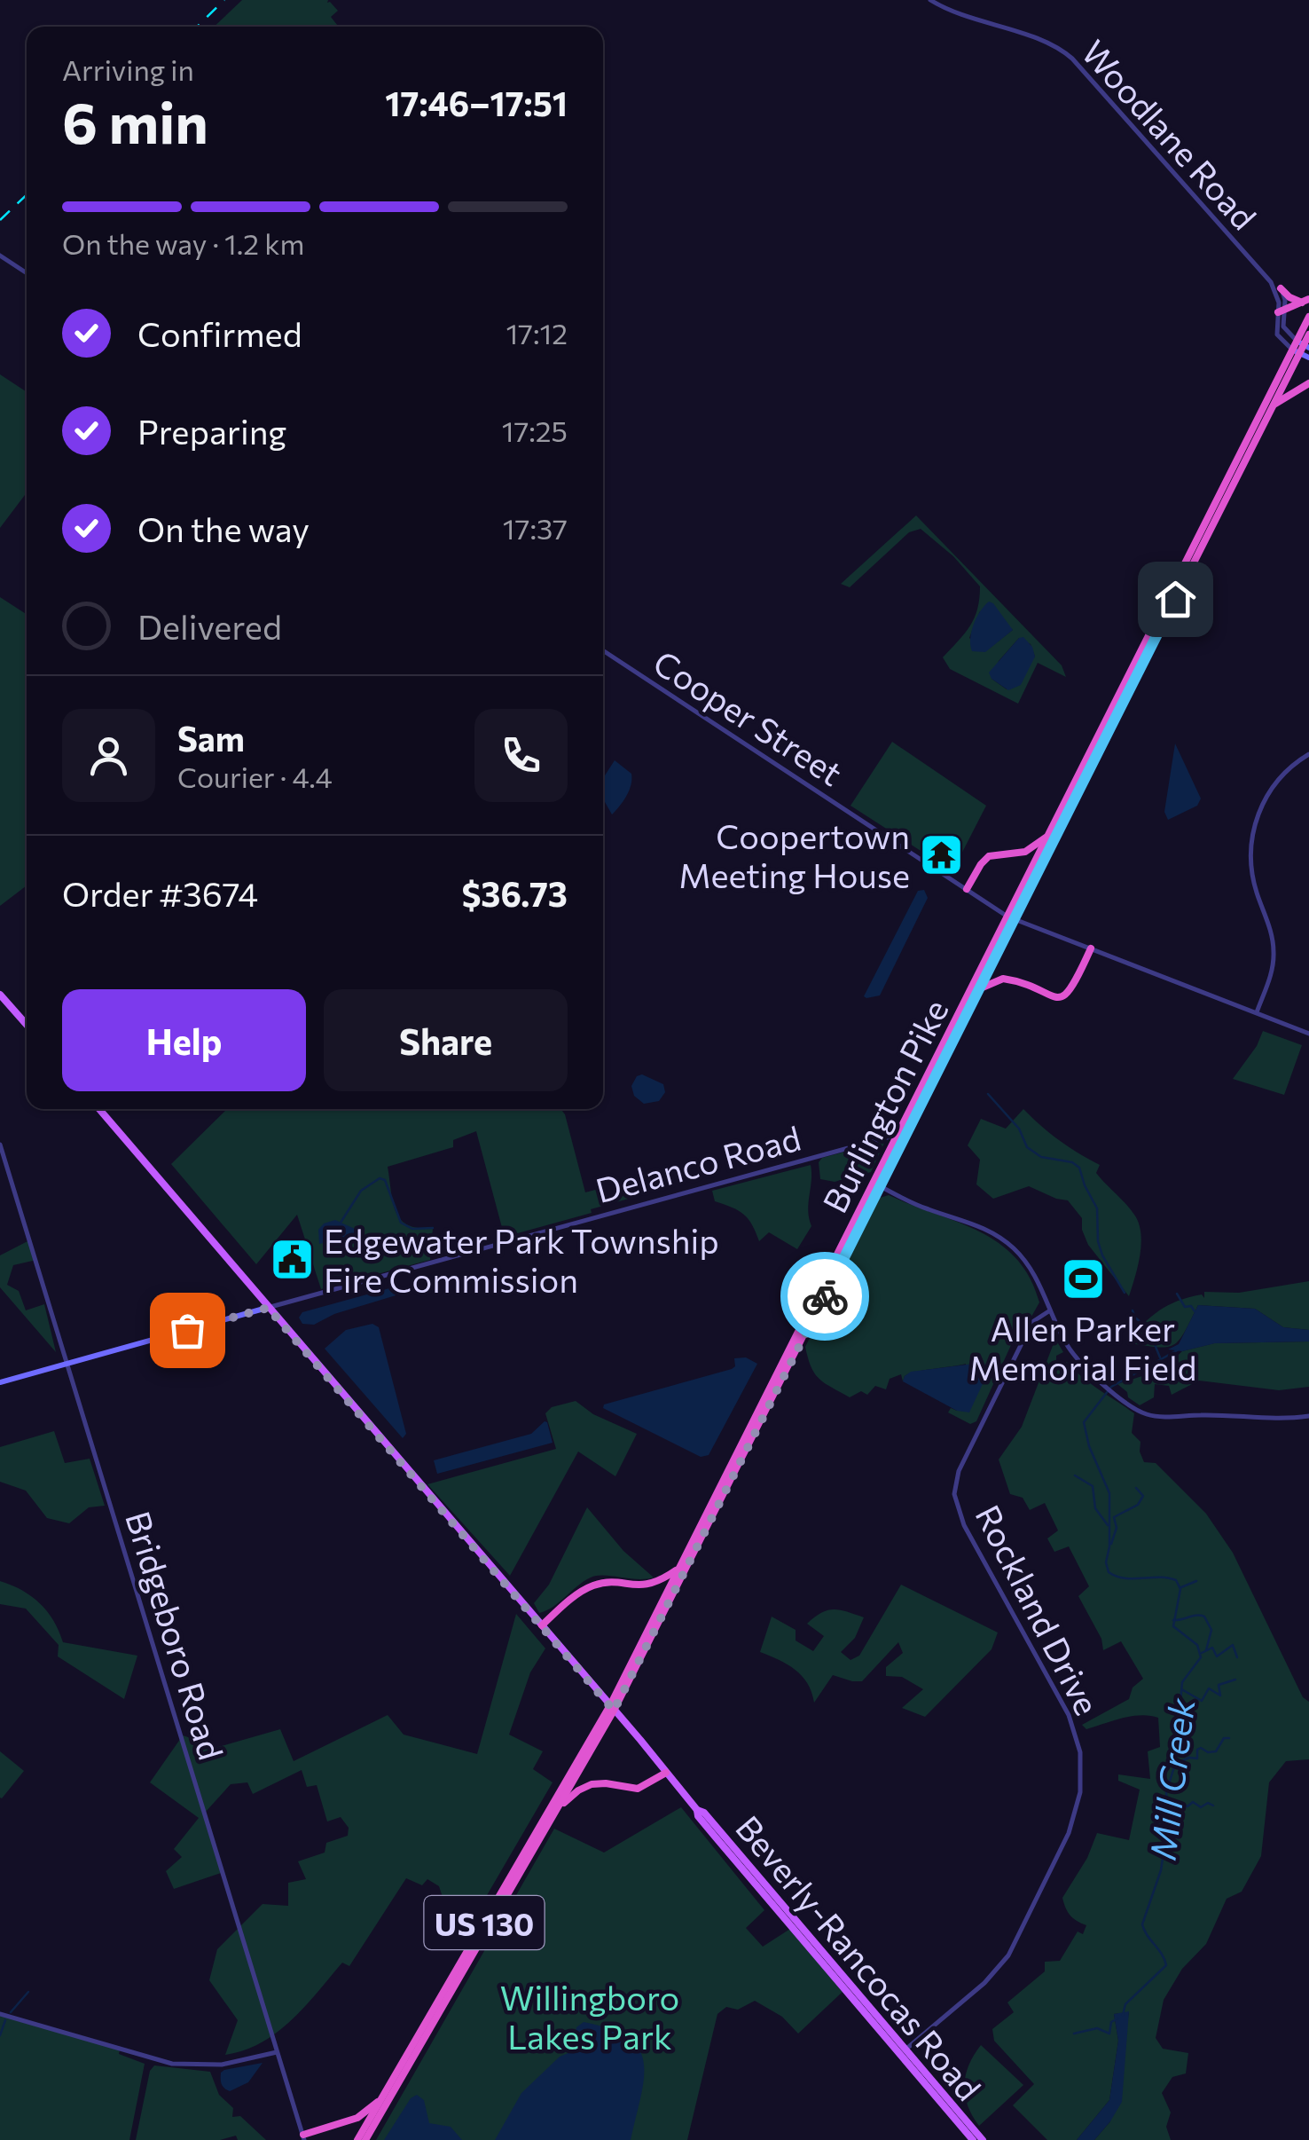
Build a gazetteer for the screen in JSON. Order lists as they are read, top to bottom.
{
  "streets": {
    "highway": ["Burlington Pike", "US 130"],
    "main road": ["Delanco Road", "Beverly-Rancocas Road"],
    "street": [
      "Woodlane Road",
      "Cooper Street",
      "Rockland Drive",
      "Bridgeboro Road"
    ]
  },
  "crossings": [
    ["Woodlane Road", "Burlington Pike"],
    ["Cooper Street", "Burlington Pike"],
    ["Burlington Pike", "Delanco Road"],
    ["Burlington Pike", "Beverly-Rancocas Road"],
    ["Delanco Road", "Bridgeboro Road"],
    ["Delanco Road", "Beverly-Rancocas Road"],
    ["Rockland Drive", "Beverly-Rancocas Road"]
  ],
  "water": ["Mill Creek"],
  "parks": ["Willingboro Lakes Park"],
  "places": {
    "temple": ["Coopertown Meeting House"],
    "public building": ["Edgewater Park Township Fire Commission"],
    "sports": ["Allen Parker Memorial Field"]
  },
  "page": {
    "heading": ["6 min", "Arriving in", "17:46–17:51"],
    "panel": [
      "Sam",
      "Courier · 4.4",
      "Order #3674",
      "$36.73"
    ],
    "bar": "On the way · 1.2 km",
    "list": [
      ["Confirmed", "17:12"],
      ["Preparing", "17:25"],
      ["On the way", "17:37"],
      "Delivered"
    ],
    "buttons": ["Help", "Share"]
  }
}
